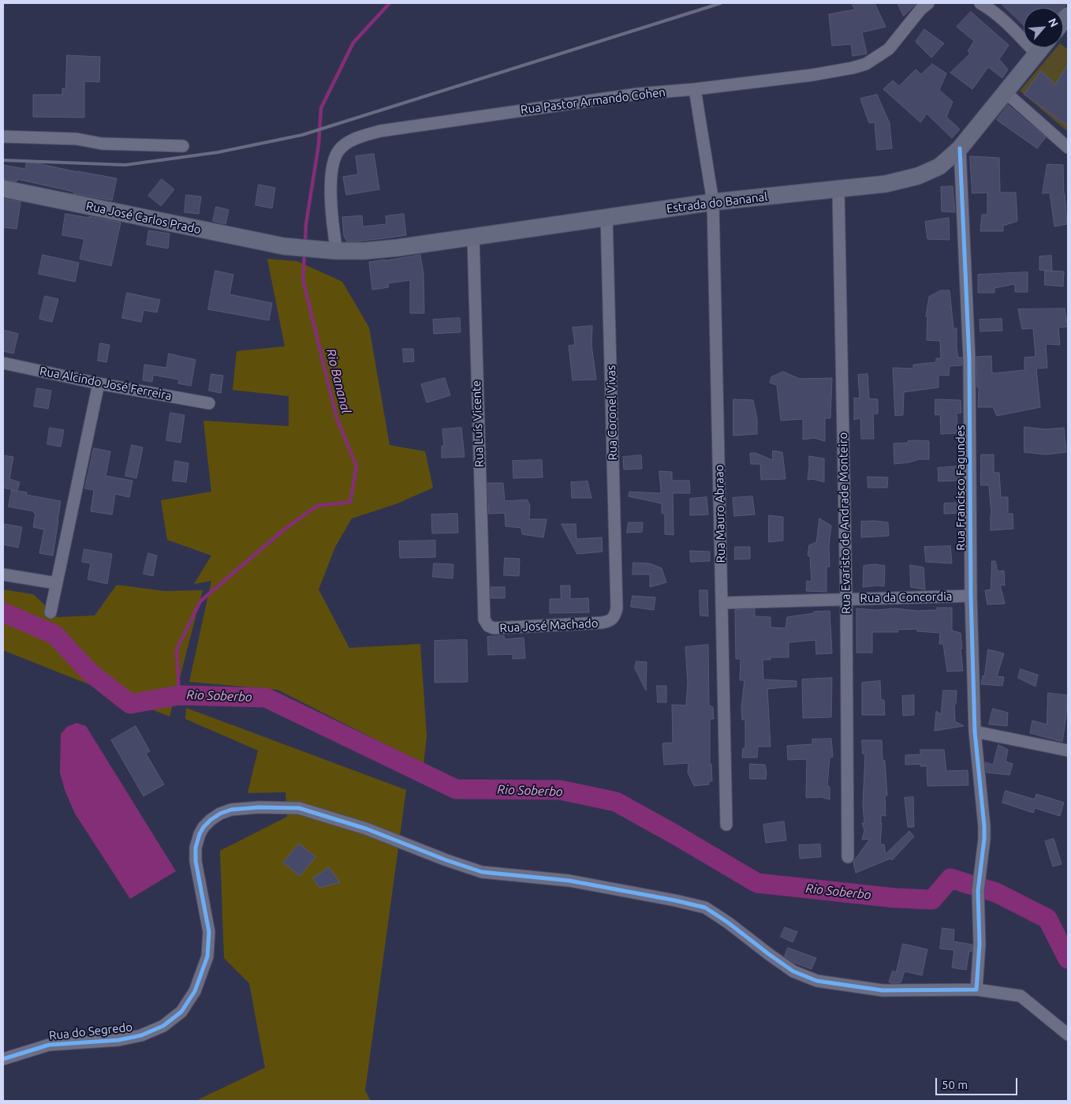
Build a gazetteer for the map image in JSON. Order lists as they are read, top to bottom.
{
  "streets": {
    "main road": ["Estrada do Bananal", "Rua José Carlos Prado"],
    "street": [
      "Rua Pastor Armando Cohen",
      "Rua Alcindo José Ferreira",
      "Rua Coronel Vivas",
      "Rua Luís Vicente",
      "Rua Francisco Fagundes",
      "Rua Mauro Abraao",
      "Rua Evaristo de Andrade Monteiro",
      "Rua da Concordia",
      "Rua José Machado",
      "Rua do Segredo"
    ]
  },
  "crossings": [
    ["Rua Pastor Armando Cohen", "Estrada do Bananal"],
    ["Rua Pastor Armando Cohen", "Rua José Carlos Prado"],
    ["Rua Pastor Armando Cohen", "Rua Mauro Abraao"],
    ["Estrada do Bananal", "Rua José Carlos Prado"],
    ["Estrada do Bananal", "Rua Coronel Vivas"],
    ["Estrada do Bananal", "Rua Luís Vicente"],
    ["Estrada do Bananal", "Rua Francisco Fagundes"],
    ["Estrada do Bananal", "Rua Mauro Abraao"],
    ["Estrada do Bananal", "Rua Evaristo de Andrade Monteiro"],
    ["Rua Coronel Vivas", "Rua José Machado"],
    ["Rua Luís Vicente", "Rua José Machado"],
    ["Rua Francisco Fagundes", "Rua da Concordia"],
    ["Rua Francisco Fagundes", "Rua do Segredo"],
    ["Rua Mauro Abraao", "Rua da Concordia"],
    ["Rua Evaristo de Andrade Monteiro", "Rua da Concordia"]
  ],
  "water": ["Rio Bananal", "Rio Soberbo"],
  "scale_bar": "50 m",
  "north": "top right"
}
